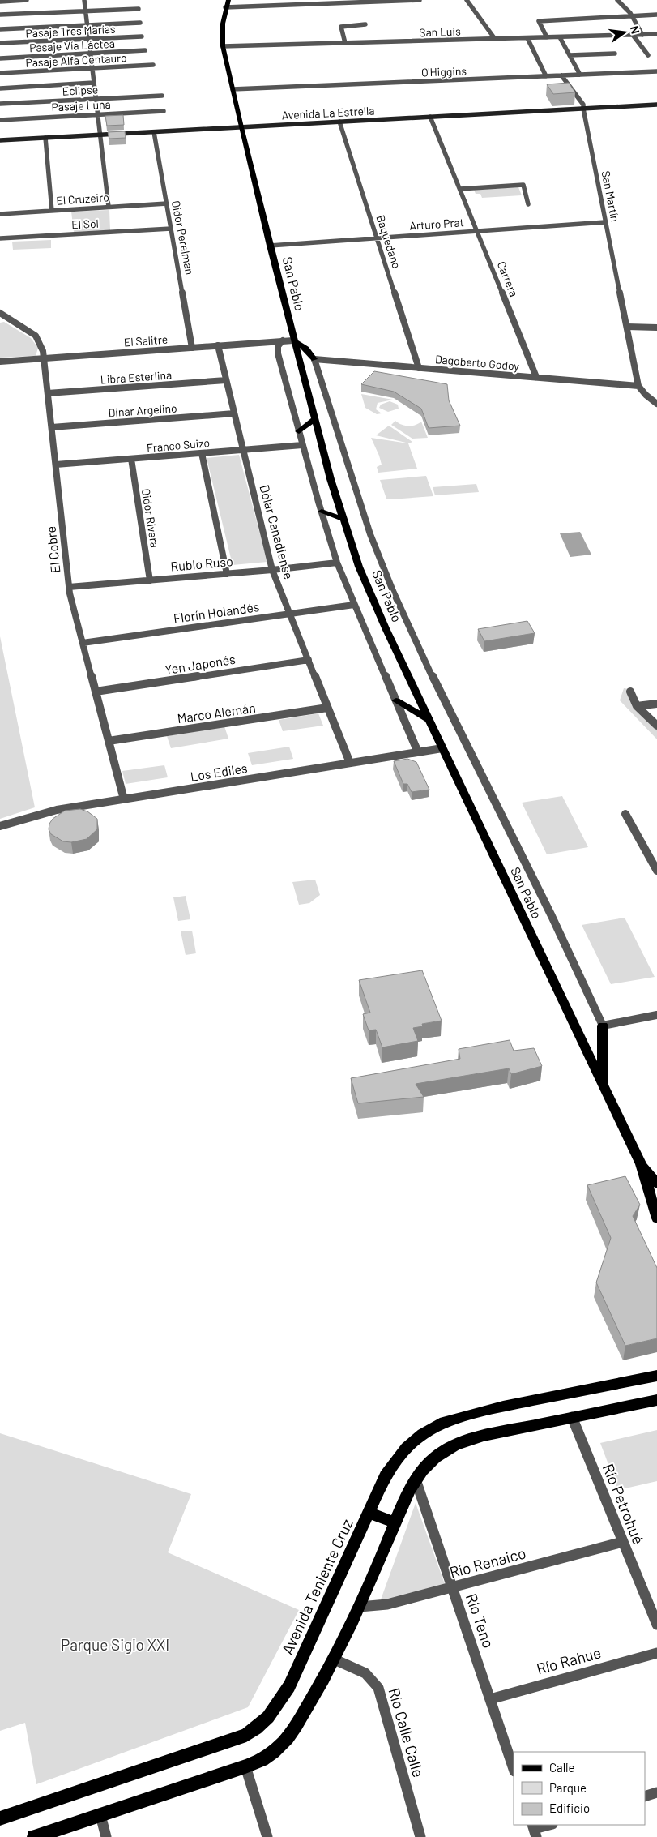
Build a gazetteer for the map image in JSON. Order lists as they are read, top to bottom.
{
  "streets": {
    "main road": ["Avenida La Estrella", "San Pablo", "Avenida Teniente Cruz"],
    "street": [
      "Pasaje Tres Marías",
      "San Luis",
      "Pasaje Vía Láctea",
      "Pasaje Alfa Centauro",
      "O'Higgins",
      "Eclipse",
      "Pasaje Luna",
      "San Martín",
      "El Cruzeiro",
      "El Sol",
      "Arturo Prat",
      "Oidor Perelman",
      "Baquedano",
      "Carrera",
      "El Salitre",
      "Dagoberto Godoy",
      "Libra Esterlina",
      "Dinar Argelino",
      "Franco Suizo",
      "Oidor Rivera",
      "Dólar Canadiense",
      "El Cobre",
      "Rublo Ruso",
      "Florín Holandés",
      "Yen Japonés",
      "Marco Alemán",
      "Los Ediles",
      "Río Petrohué",
      "Río Renaico",
      "Río Teno",
      "Río Rahue",
      "Río Calle Calle"
    ]
  },
  "crossings": [
    ["San Luis", "San Pablo"],
    ["O'Higgins", "San Martín"],
    ["O'Higgins", "San Pablo"],
    ["Avenida La Estrella", "San Martín"],
    ["Avenida La Estrella", "Oidor Perelman"],
    ["Avenida La Estrella", "Baquedano"],
    ["Avenida La Estrella", "Carrera"],
    ["Avenida La Estrella", "San Pablo"],
    ["San Martín", "Arturo Prat"],
    ["San Martín", "Dagoberto Godoy"],
    ["El Cruzeiro", "Oidor Perelman"],
    ["El Sol", "Oidor Perelman"],
    ["Arturo Prat", "Baquedano"],
    ["Arturo Prat", "Carrera"],
    ["Arturo Prat", "San Pablo"],
    ["Oidor Perelman", "El Salitre"],
    ["Baquedano", "Dagoberto Godoy"],
    ["Carrera", "Dagoberto Godoy"],
    ["San Pablo", "El Salitre"],
    ["San Pablo", "Dagoberto Godoy"],
    ["San Pablo", "Los Ediles"],
    ["El Salitre", "Dólar Canadiense"],
    ["El Salitre", "El Cobre"],
    ["Libra Esterlina", "Dólar Canadiense"],
    ["Libra Esterlina", "El Cobre"],
    ["Dinar Argelino", "Dólar Canadiense"],
    ["Dinar Argelino", "El Cobre"],
    ["Franco Suizo", "Oidor Rivera"],
    ["Franco Suizo", "Dólar Canadiense"],
    ["Franco Suizo", "El Cobre"],
    ["Oidor Rivera", "Rublo Ruso"],
    ["Dólar Canadiense", "Rublo Ruso"],
    ["Dólar Canadiense", "Florín Holandés"],
    ["Dólar Canadiense", "Yen Japonés"],
    ["Dólar Canadiense", "Marco Alemán"],
    ["Dólar Canadiense", "Los Ediles"],
    ["El Cobre", "Rublo Ruso"],
    ["El Cobre", "Florín Holandés"],
    ["El Cobre", "Yen Japonés"],
    ["El Cobre", "Marco Alemán"],
    ["El Cobre", "Los Ediles"],
    ["Río Petrohué", "Río Renaico"],
    ["Río Renaico", "Río Teno"],
    ["Río Teno", "Río Rahue"]
  ],
  "parks": ["Parque Siglo XXI"],
  "legend": ["Calle", "Parque", "Edificio"],
  "north": "right"
}
